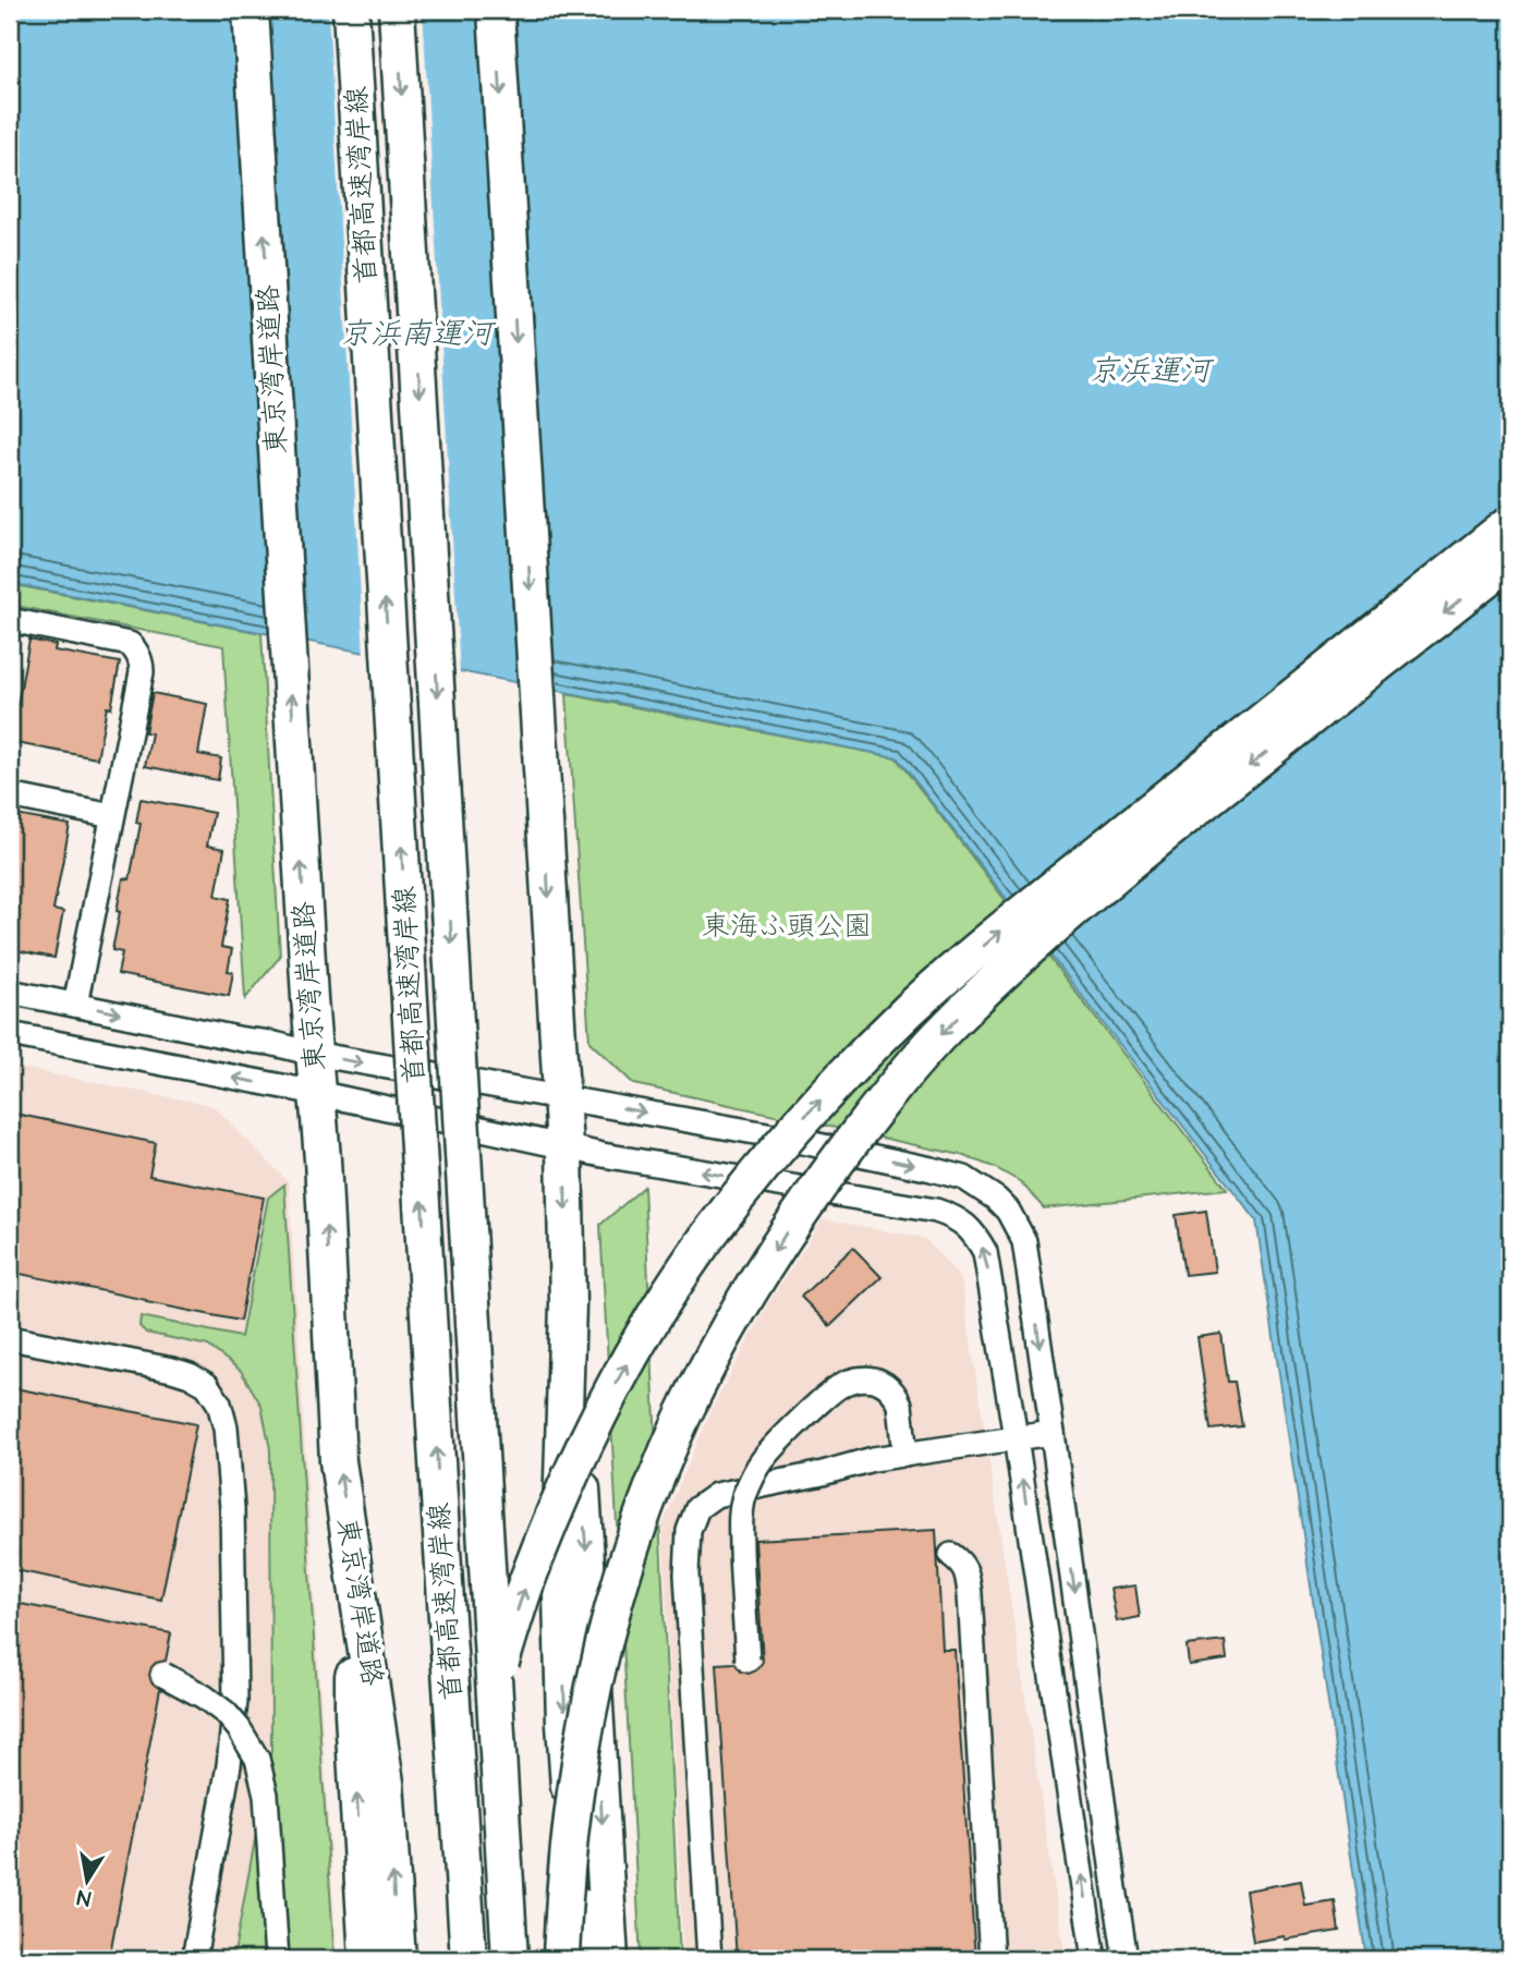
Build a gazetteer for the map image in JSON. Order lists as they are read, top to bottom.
{
  "streets": {
    "highway": ["首都高速湾岸線", "東京湾岸道路"]
  },
  "water": ["京浜南運河", "京浜運河"],
  "parks": ["東海ふ頭公園"],
  "north": "bottom"
}
